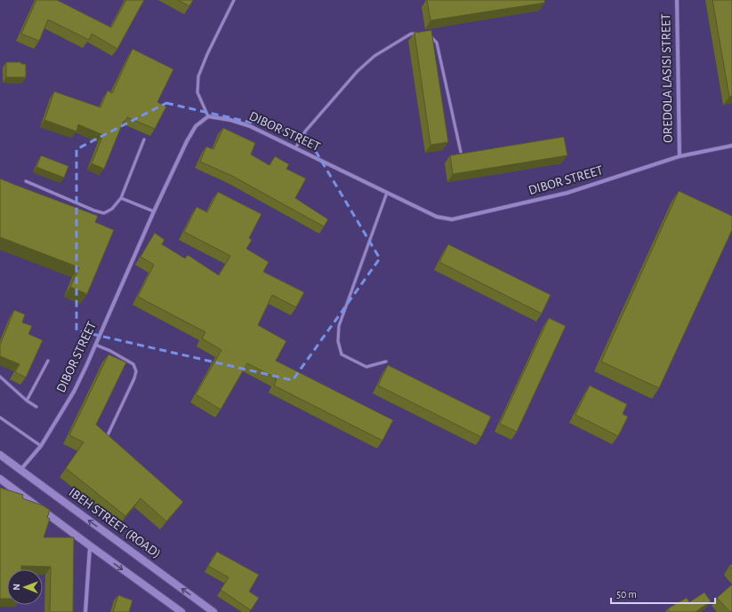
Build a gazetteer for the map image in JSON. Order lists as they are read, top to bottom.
{
  "streets": {
    "street": ["OREDOLA LASISI STREET", "DIBOR STREET", "IBEH STREET (ROAD)"]
  },
  "crossings": [
    ["OREDOLA LASISI STREET", "DIBOR STREET"],
    ["DIBOR STREET", "IBEH STREET (ROAD)"]
  ],
  "scale_bar": "50 m",
  "north": "left"
}
